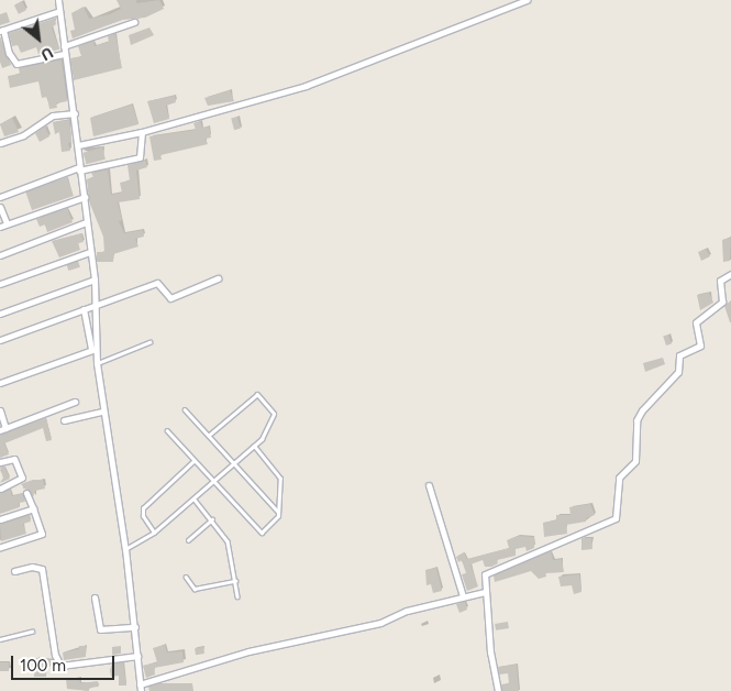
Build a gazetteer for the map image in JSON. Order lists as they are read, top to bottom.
{
  "scale_bar": "100 m",
  "north": "bottom right"
}
